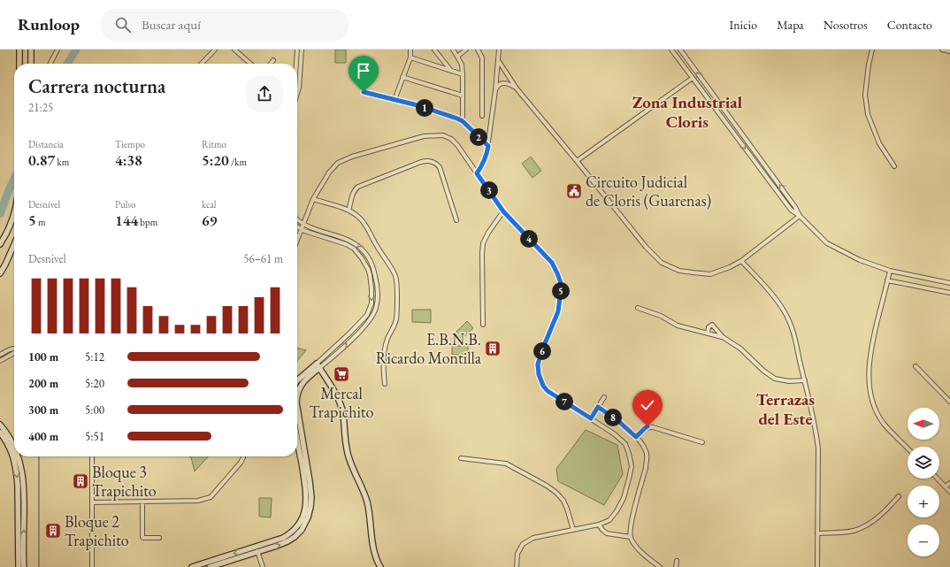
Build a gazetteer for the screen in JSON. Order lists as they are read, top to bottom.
{
  "districts": ["Zona Industrial Cloris", "Terrazas del Este"],
  "places": {
    "public building": ["Circuito Judicial de Cloris (Guarenas)"],
    "building": ["E.B.N.B. Ricardo Montilla", "Bloque 3 Trapichito", "Bloque 2 Trapichito"],
    "supermarket": ["Mercal Trapichito"]
  },
  "north": "left",
  "page": {
    "header": "Runloop",
    "search": "Buscar aquí",
    "nav": [
      "Inicio",
      "Mapa",
      "Nosotros",
      "Contacto"
    ],
    "heading": ["Carrera nocturna", "21:25"],
    "pins": [
      "1",
      "2",
      "3",
      "4",
      "5",
      "6",
      "7",
      "8"
    ],
    "stats": [
      ["Distancia", "0.87 km"],
      ["Tiempo", "4:38"],
      ["Ritmo", "5:20 /km"],
      ["Desnivel", "5 m"],
      ["Pulso", "144 bpm"],
      ["kcal", "69"]
    ],
    "chart": ["Desnivel", "56–61 m"],
    "list": [
      {
        "name": "100 m",
        "note": "5:12"
      },
      {
        "name": "200 m",
        "note": "5:20"
      },
      {
        "name": "300 m",
        "note": "5:00"
      },
      {
        "name": "400 m",
        "note": "5:51"
      }
    ],
    "map_buttons": ["+", "−"]
  }
}
